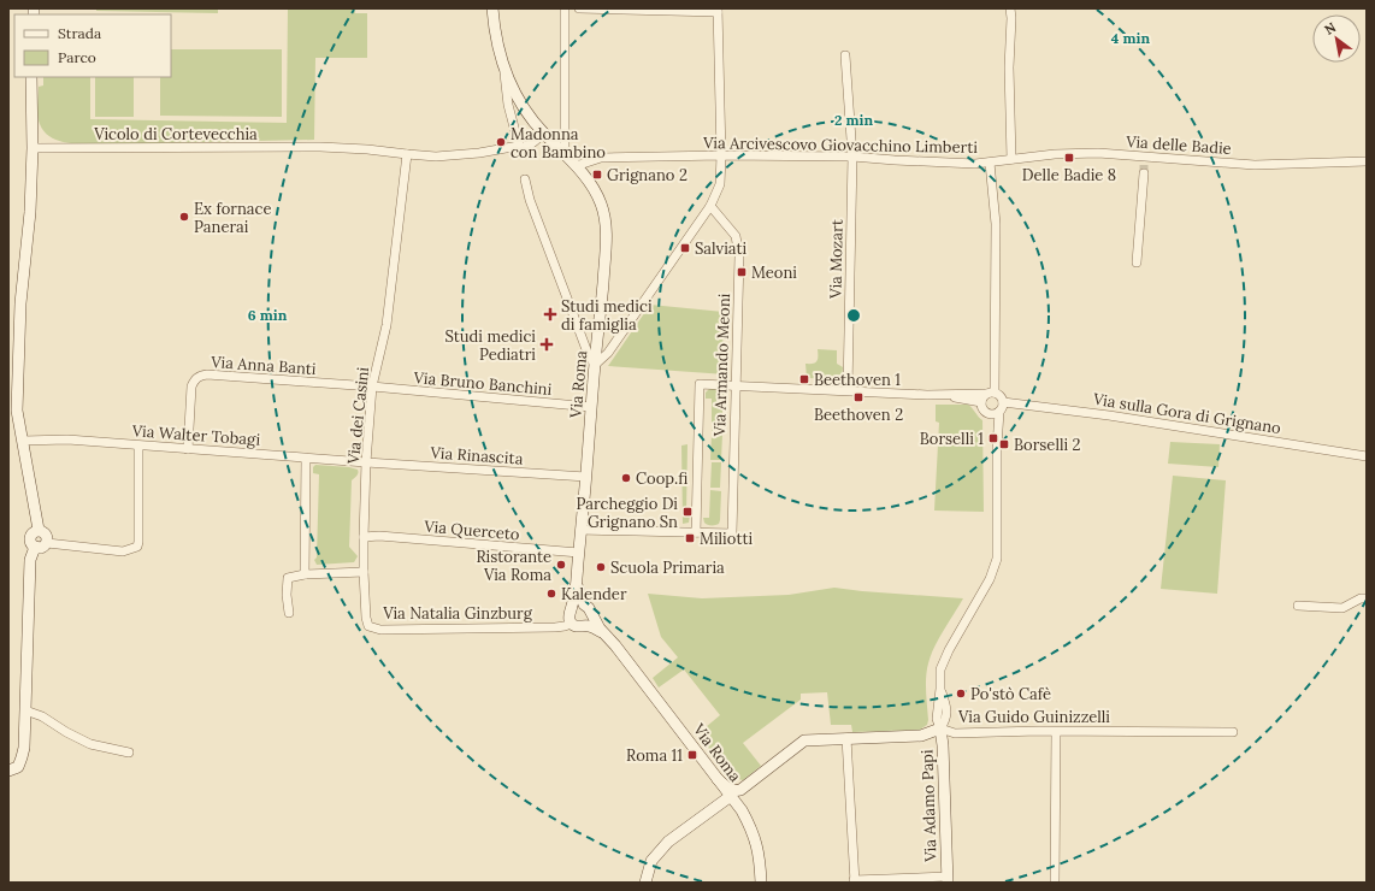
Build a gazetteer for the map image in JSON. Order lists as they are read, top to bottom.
{
  "streets": {
    "street": [
      "Vicolo di Cortevecchia",
      "Via Arcivescovo Giovacchino Limberti",
      "Via delle Badie",
      "Via Mozart",
      "Via Anna Banti",
      "Via Armando Meoni",
      "Via Bruno Banchini",
      "Via Roma",
      "Via sulla Gora di Grignano",
      "Via dei Casini",
      "Via Walter Tobagi",
      "Via Rinascita",
      "Via Querceto",
      "Via Natalia Ginzburg",
      "Via Guido Guinizzelli",
      "Via Adamo Papi"
    ]
  },
  "crossings": [
    ["Vicolo di Cortevecchia", "Via dei Casini"],
    ["Via Arcivescovo Giovacchino Limberti", "Via delle Badie"],
    ["Via Arcivescovo Giovacchino Limberti", "Via Mozart"],
    ["Via Arcivescovo Giovacchino Limberti", "Via Roma"],
    ["Via Anna Banti", "Via Bruno Banchini"],
    ["Via Anna Banti", "Via dei Casini"],
    ["Via Anna Banti", "Via Walter Tobagi"],
    ["Via Bruno Banchini", "Via Roma"],
    ["Via Bruno Banchini", "Via dei Casini"],
    ["Via Roma", "Via Rinascita"],
    ["Via Roma", "Via Querceto"],
    ["Via Roma", "Via Natalia Ginzburg"],
    ["Via Roma", "Via Guido Guinizzelli"],
    ["Via dei Casini", "Via Walter Tobagi"],
    ["Via dei Casini", "Via Rinascita"],
    ["Via dei Casini", "Via Querceto"],
    ["Via dei Casini", "Via Natalia Ginzburg"],
    ["Via Walter Tobagi", "Via Rinascita"],
    ["Via Guido Guinizzelli", "Via Adamo Papi"]
  ],
  "places": {
    "other": [
      "Madonna con Bambino",
      "Ex fornace Panerai",
      "Coop.fi",
      "Ristorante Via Roma",
      "Scuola Primaria",
      "Kalender",
      "Po'stò Cafè"
    ],
    "transit": [
      "Delle Badie 8",
      "Grignano 2",
      "Salviati",
      "Meoni",
      "Beethoven 1",
      "Beethoven 2",
      "Borselli 1",
      "Borselli 2",
      "Parcheggio Di Grignano Sn",
      "Miliotti",
      "Roma 11"
    ],
    "health": ["Studi medici di famiglia", "Studi medici Pediatri"]
  },
  "legend": ["Strada", "Parco"],
  "north": "top left",
  "rings": ["4 min", "2 min", "6 min"]
}
